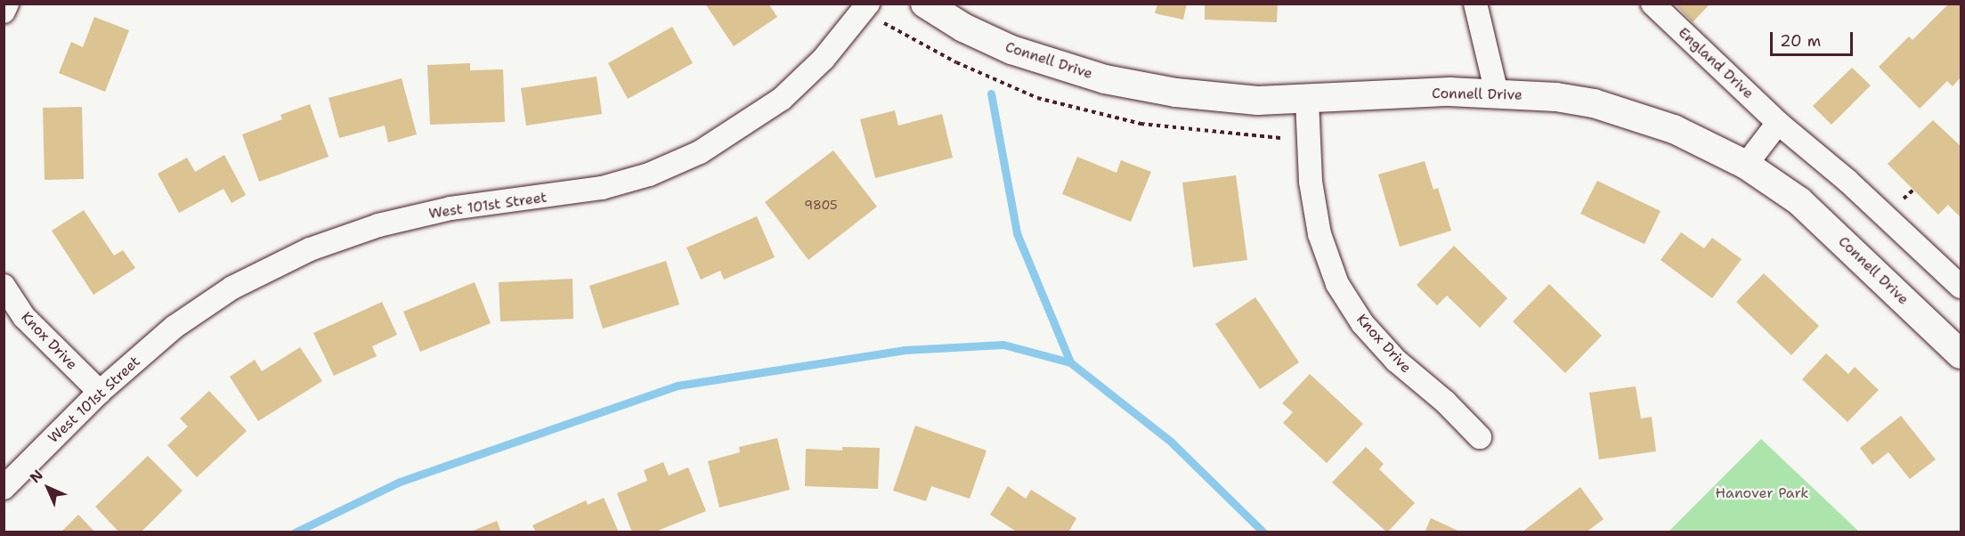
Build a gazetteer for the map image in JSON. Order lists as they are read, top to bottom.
{
  "streets": {
    "street": [
      "Connell Drive",
      "England Drive",
      "West 101st Street",
      "Knox Drive"
    ]
  },
  "crossings": [
    ["Connell Drive", "Knox Drive"],
    ["West 101st Street", "Knox Drive"]
  ],
  "parks": ["Hanover Park"],
  "house_numbers": ["9805"],
  "scale_bar": "20 m",
  "north": "top left"
}
